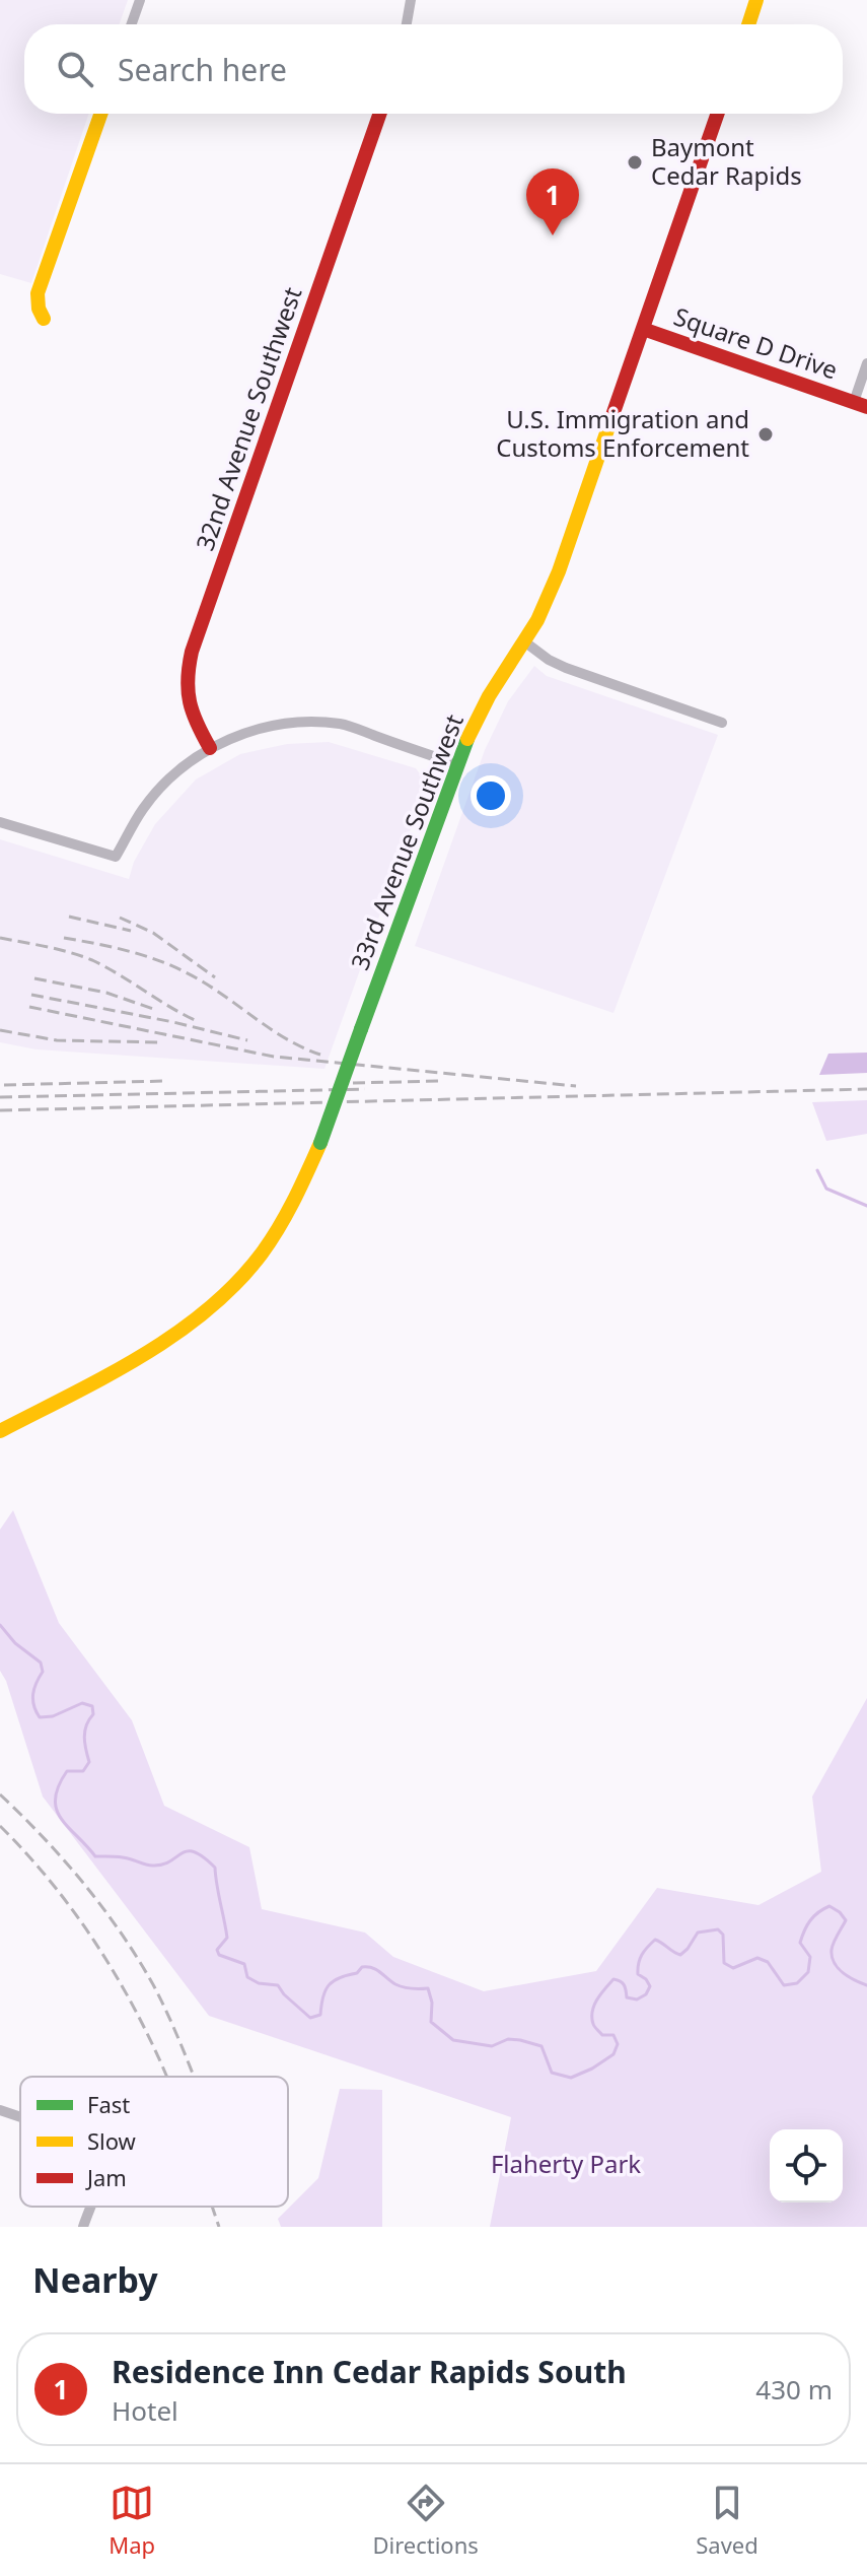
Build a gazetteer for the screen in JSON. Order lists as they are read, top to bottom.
{
  "streets": {
    "street": ["Square D Drive", "32nd Avenue Southwest", "33rd Avenue Southwest"]
  },
  "crossings": [
    ["Square D Drive", "33rd Avenue Southwest"]
  ],
  "parks": ["Flaherty Park"],
  "places": ["Baymont Cedar Rapids", "U.S. Immigration and Customs Enforcement"],
  "legend": ["Fast", "Slow", "Jam"],
  "page": {
    "search": "Search here",
    "pins": "1",
    "heading": "Nearby",
    "list": [
      {
        "mark": "1",
        "name": "Residence Inn Cedar Rapids South",
        "note": "Hotel",
        "value": "430 m"
      }
    ],
    "nav": ["Map", "Directions", "Saved"]
  }
}
